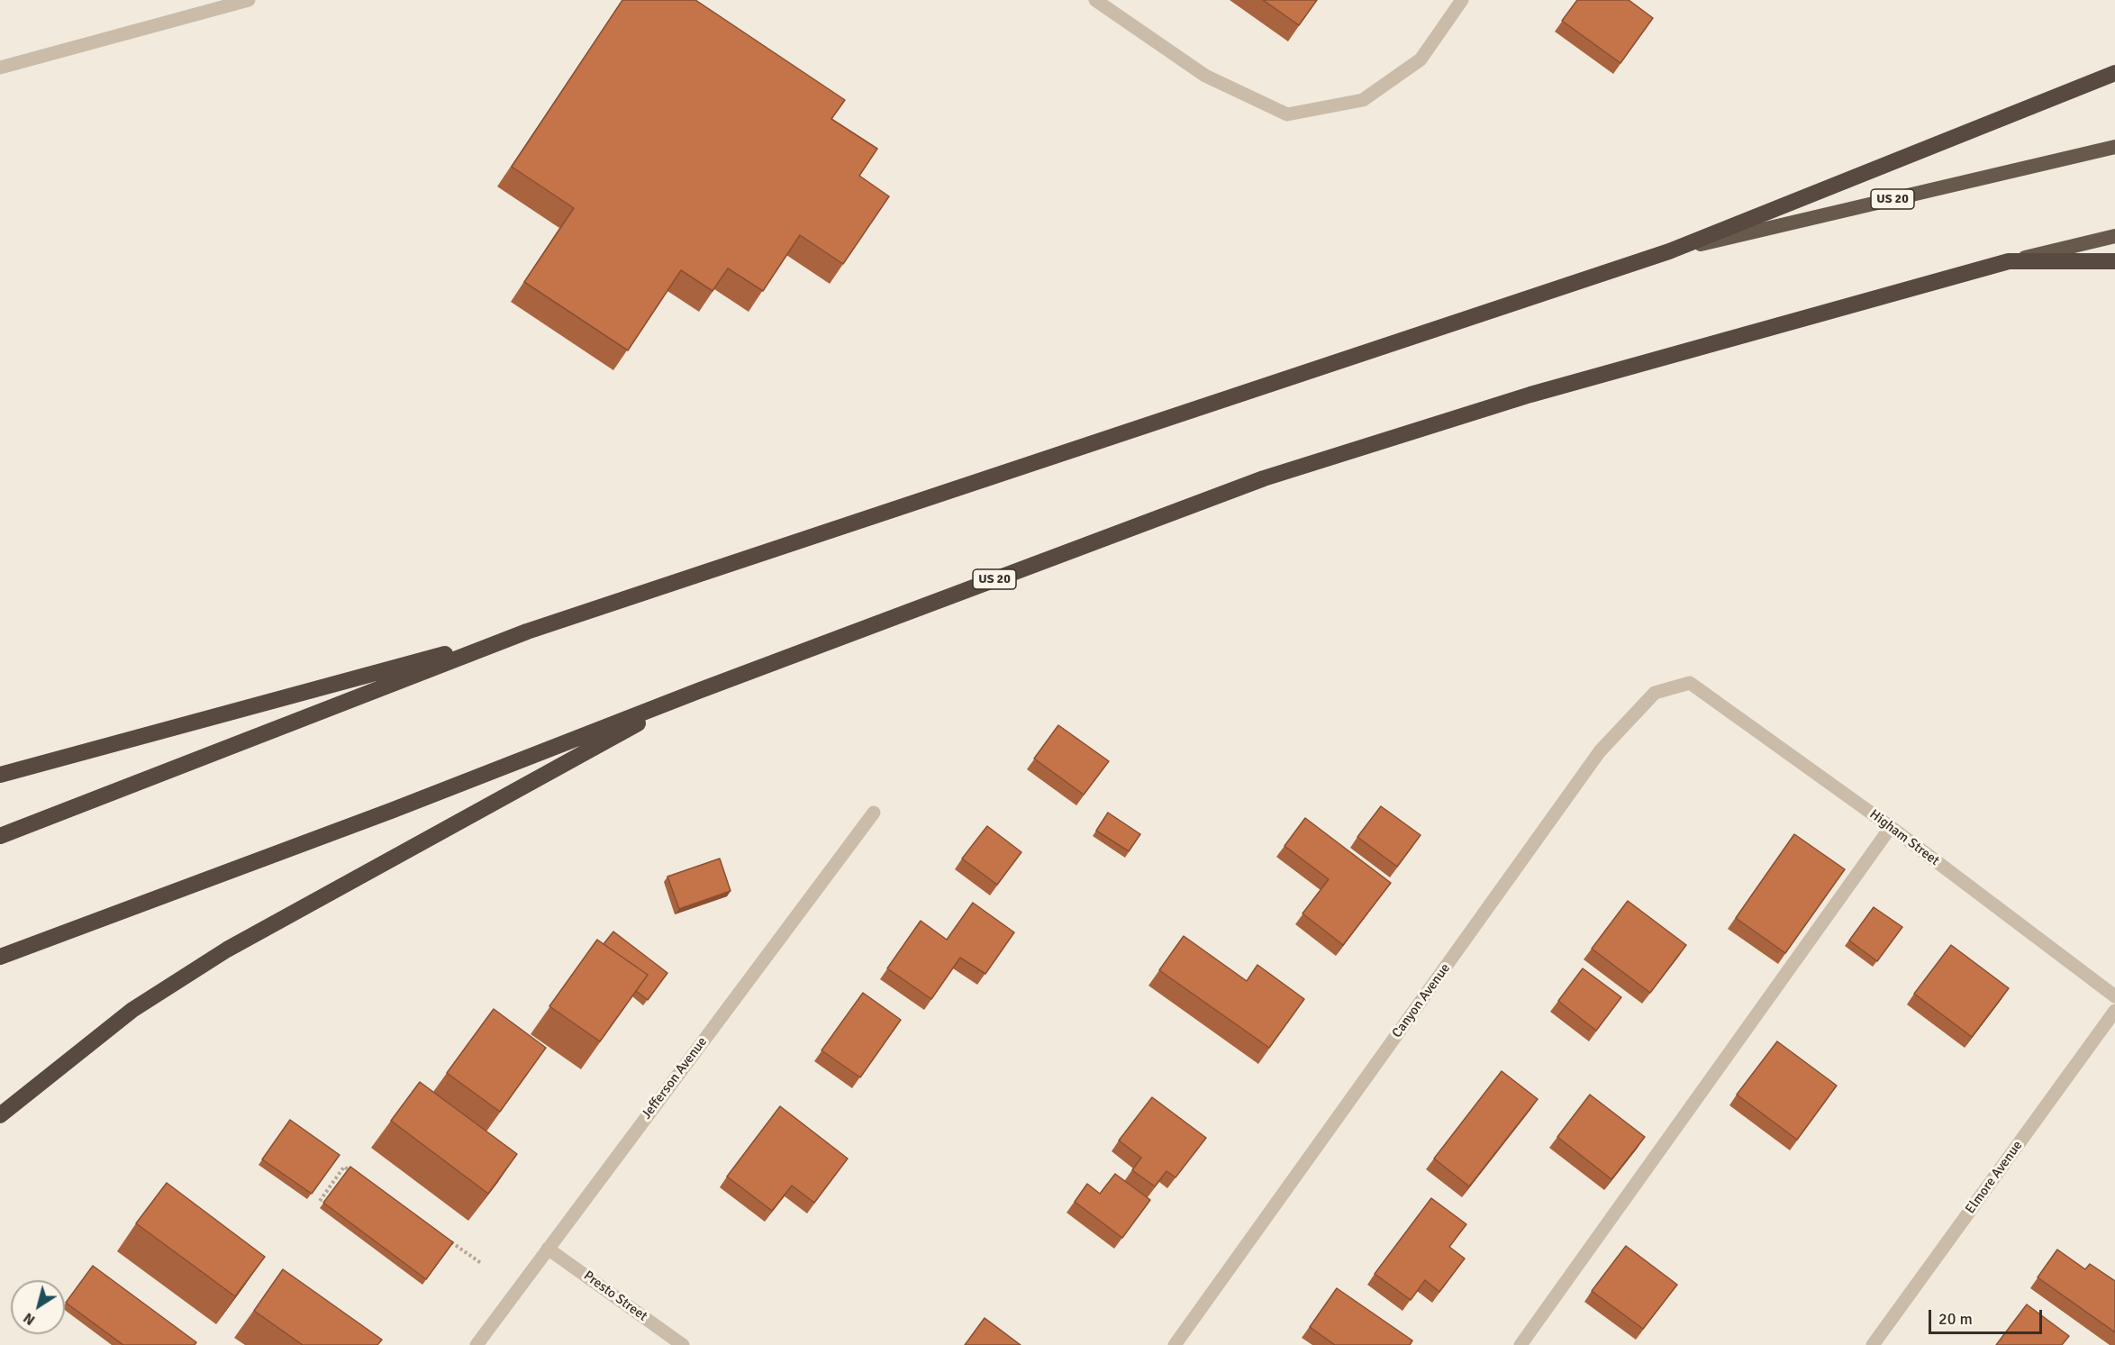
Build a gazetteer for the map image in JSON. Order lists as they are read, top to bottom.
{
  "streets": {
    "highway": ["US 20"],
    "street": [
      "Higham Street",
      "Canyon Avenue",
      "Jefferson Avenue",
      "Elmore Avenue",
      "Presto Street"
    ]
  },
  "crossings": [
    ["Higham Street", "Canyon Avenue"],
    ["Jefferson Avenue", "Presto Street"]
  ],
  "scale_bar": "20 m",
  "north": "bottom left"
}
